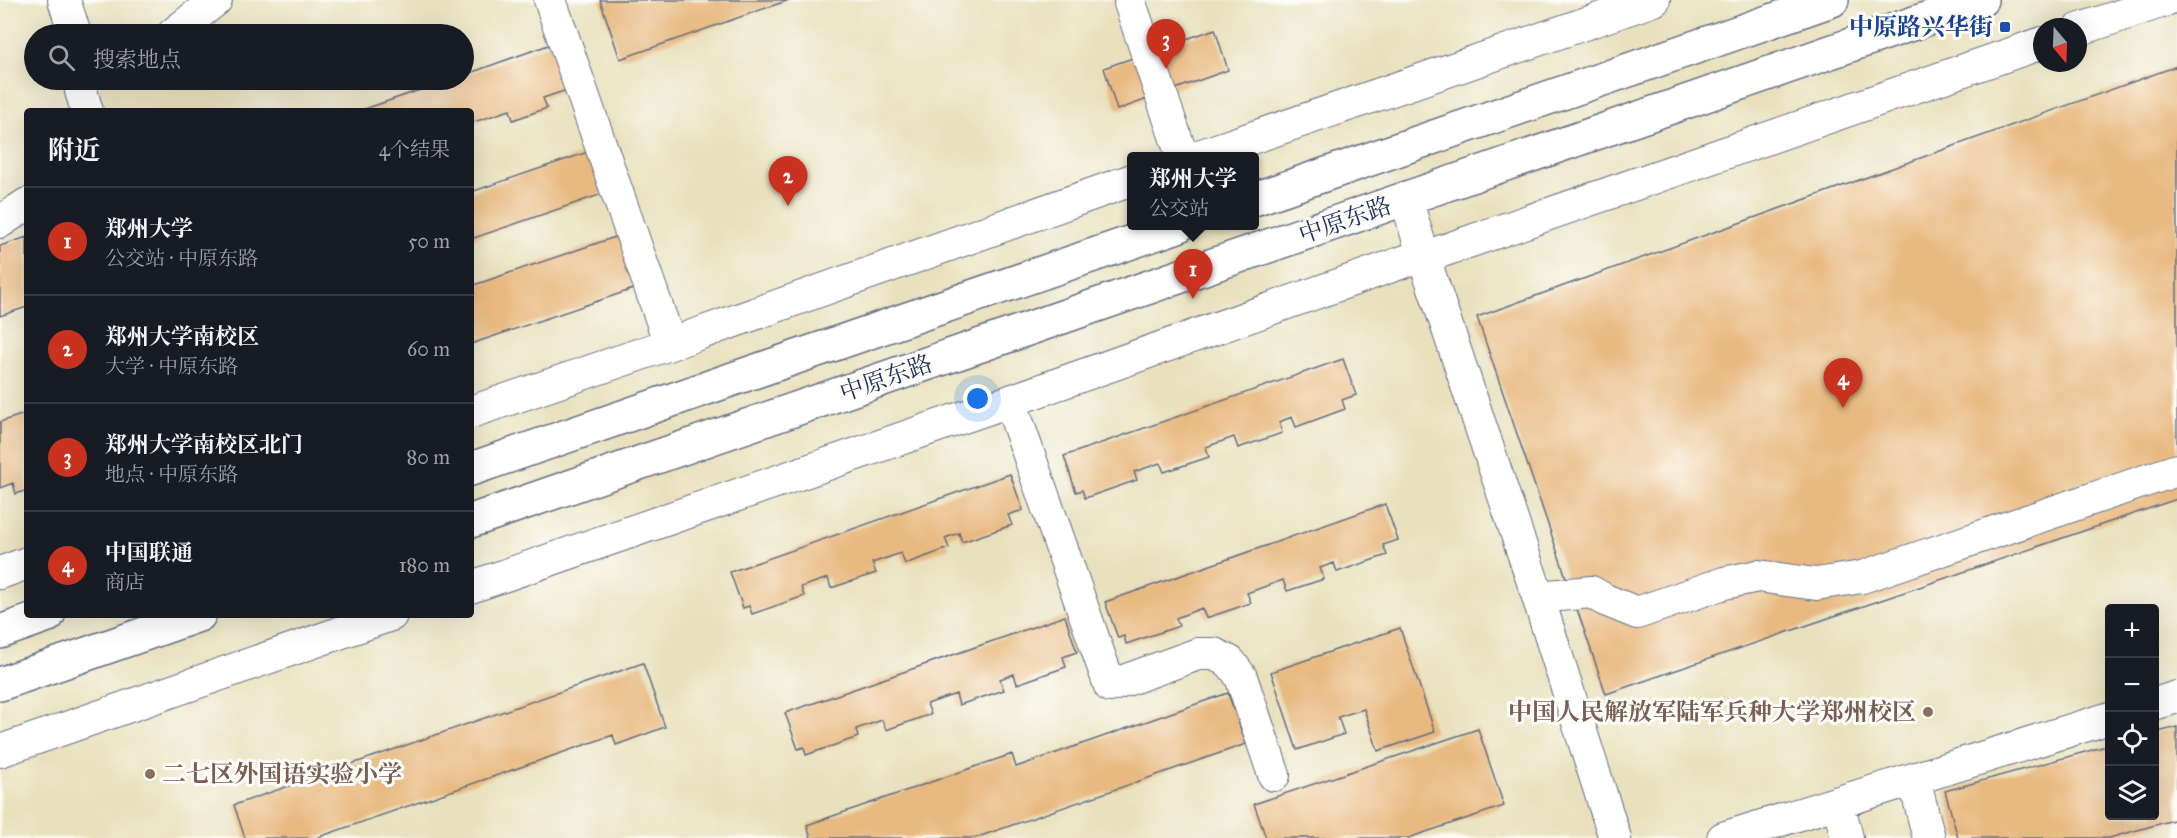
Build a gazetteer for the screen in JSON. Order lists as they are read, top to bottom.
{
  "streets": {
    "main road": ["中原东路"]
  },
  "places": {
    "transit": ["中原路兴华街"],
    "other": ["中国人民解放军陆军兵种大学郑州校区", "二七区外国语实验小学"]
  },
  "north": "bottom",
  "page": {
    "pins": [
      "3",
      "2",
      "1",
      "4"
    ],
    "search": "搜索地点",
    "heading": ["附近", "4个结果"],
    "popup": ["郑州大学", "公交站"],
    "list": [
      {
        "mark": "1",
        "name": "郑州大学",
        "note": "公交站 · 中原东路",
        "value": "50 m"
      },
      {
        "mark": "2",
        "name": "郑州大学南校区",
        "note": "大学 · 中原东路",
        "value": "60 m"
      },
      {
        "mark": "3",
        "name": "郑州大学南校区北门",
        "note": "地点 · 中原东路",
        "value": "80 m"
      },
      {
        "mark": "4",
        "name": "中国联通",
        "note": "商店",
        "value": "180 m"
      }
    ],
    "map_buttons": ["+", "−"]
  }
}
